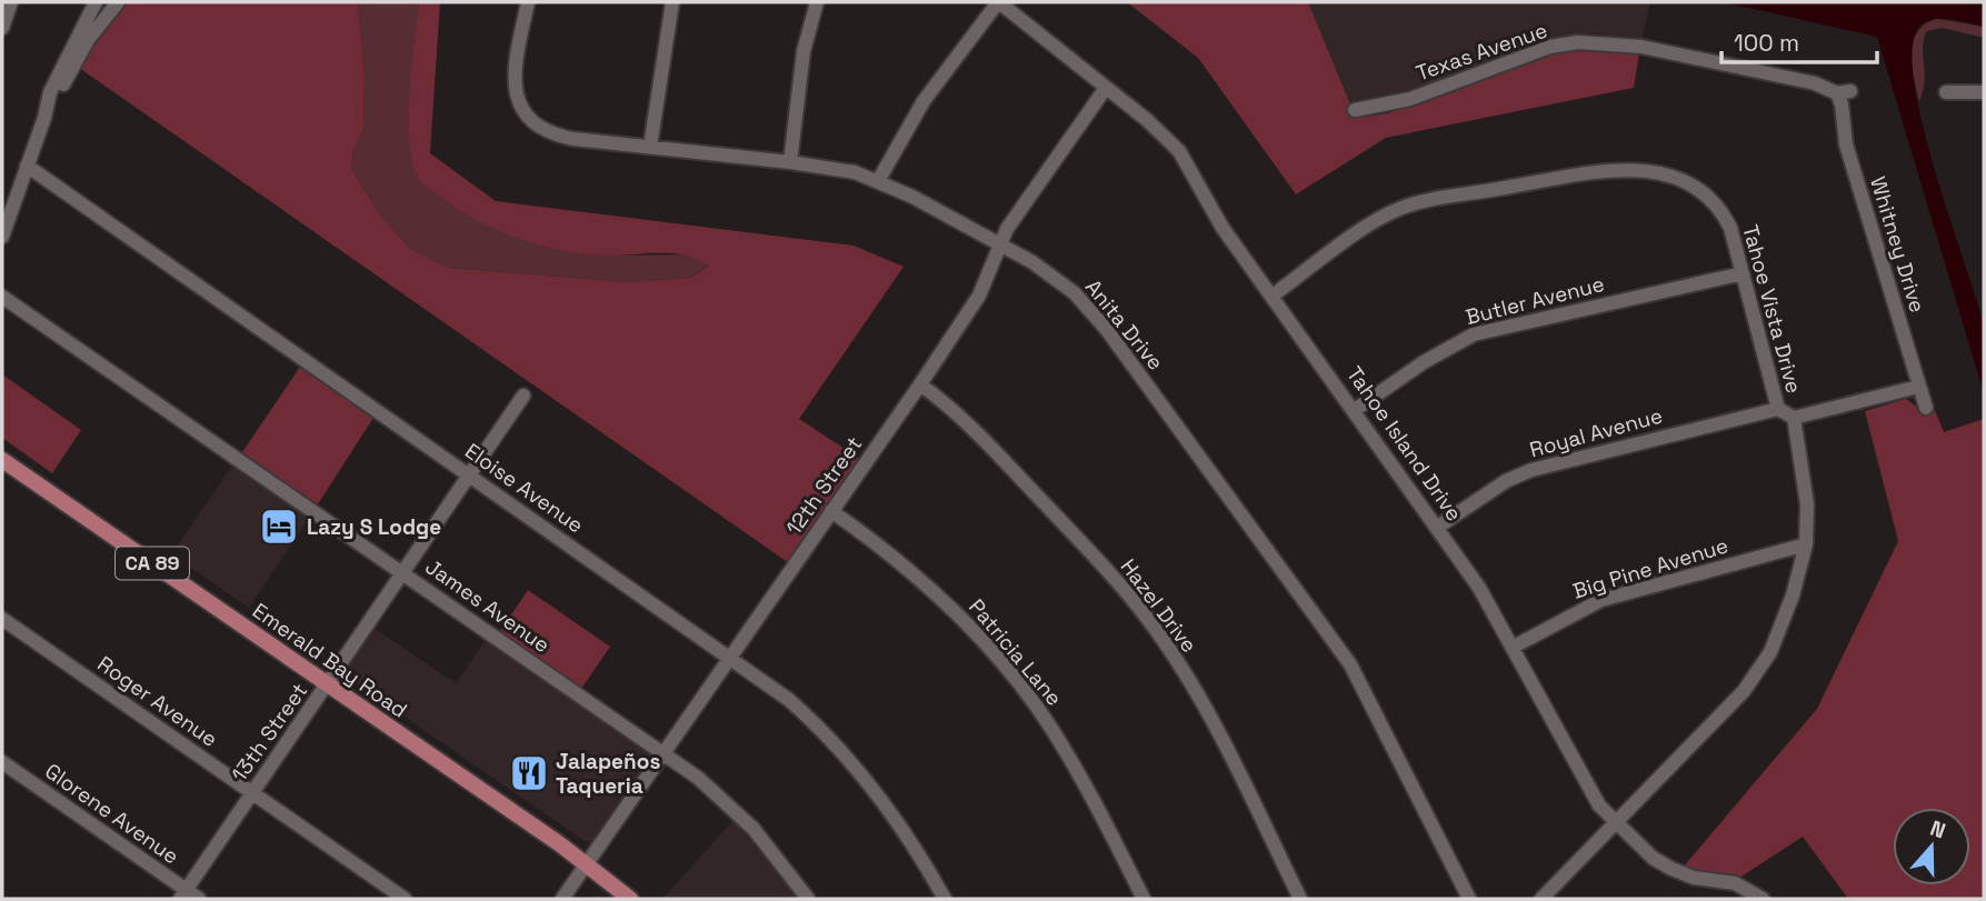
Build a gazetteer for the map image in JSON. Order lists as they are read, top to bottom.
{
  "streets": {
    "main road": ["CA 89", "Emerald Bay Road"],
    "street": [
      "Texas Avenue",
      "Whitney Drive",
      "Butler Avenue",
      "Tahoe Vista Drive",
      "Anita Drive",
      "Royal Avenue",
      "Tahoe Island Drive",
      "12th Street",
      "Eloise Avenue",
      "Big Pine Avenue",
      "James Avenue",
      "Hazel Drive",
      "Patricia Lane",
      "Roger Avenue",
      "13th Street",
      "Glorene Avenue"
    ]
  },
  "crossings": [
    ["Texas Avenue", "Whitney Drive"],
    ["Butler Avenue", "Tahoe Vista Drive"],
    ["Butler Avenue", "Tahoe Island Drive"],
    ["Tahoe Vista Drive", "Royal Avenue"],
    ["Tahoe Vista Drive", "Tahoe Island Drive"],
    ["Tahoe Vista Drive", "Big Pine Avenue"],
    ["Anita Drive", "12th Street"],
    ["Royal Avenue", "Tahoe Island Drive"],
    ["Tahoe Island Drive", "12th Street"],
    ["Tahoe Island Drive", "Big Pine Avenue"],
    ["12th Street", "Eloise Avenue"],
    ["12th Street", "James Avenue"],
    ["12th Street", "Hazel Drive"],
    ["12th Street", "Patricia Lane"],
    ["12th Street", "Emerald Bay Road"],
    ["Eloise Avenue", "13th Street"],
    ["James Avenue", "13th Street"],
    ["Emerald Bay Road", "13th Street"],
    ["Roger Avenue", "13th Street"],
    ["13th Street", "Glorene Avenue"]
  ],
  "places": {
    "hotel": ["Lazy S Lodge"],
    "restaurant": ["Jalapeños Taqueria"]
  },
  "scale_bar": "100 m",
  "north": "top"
}
